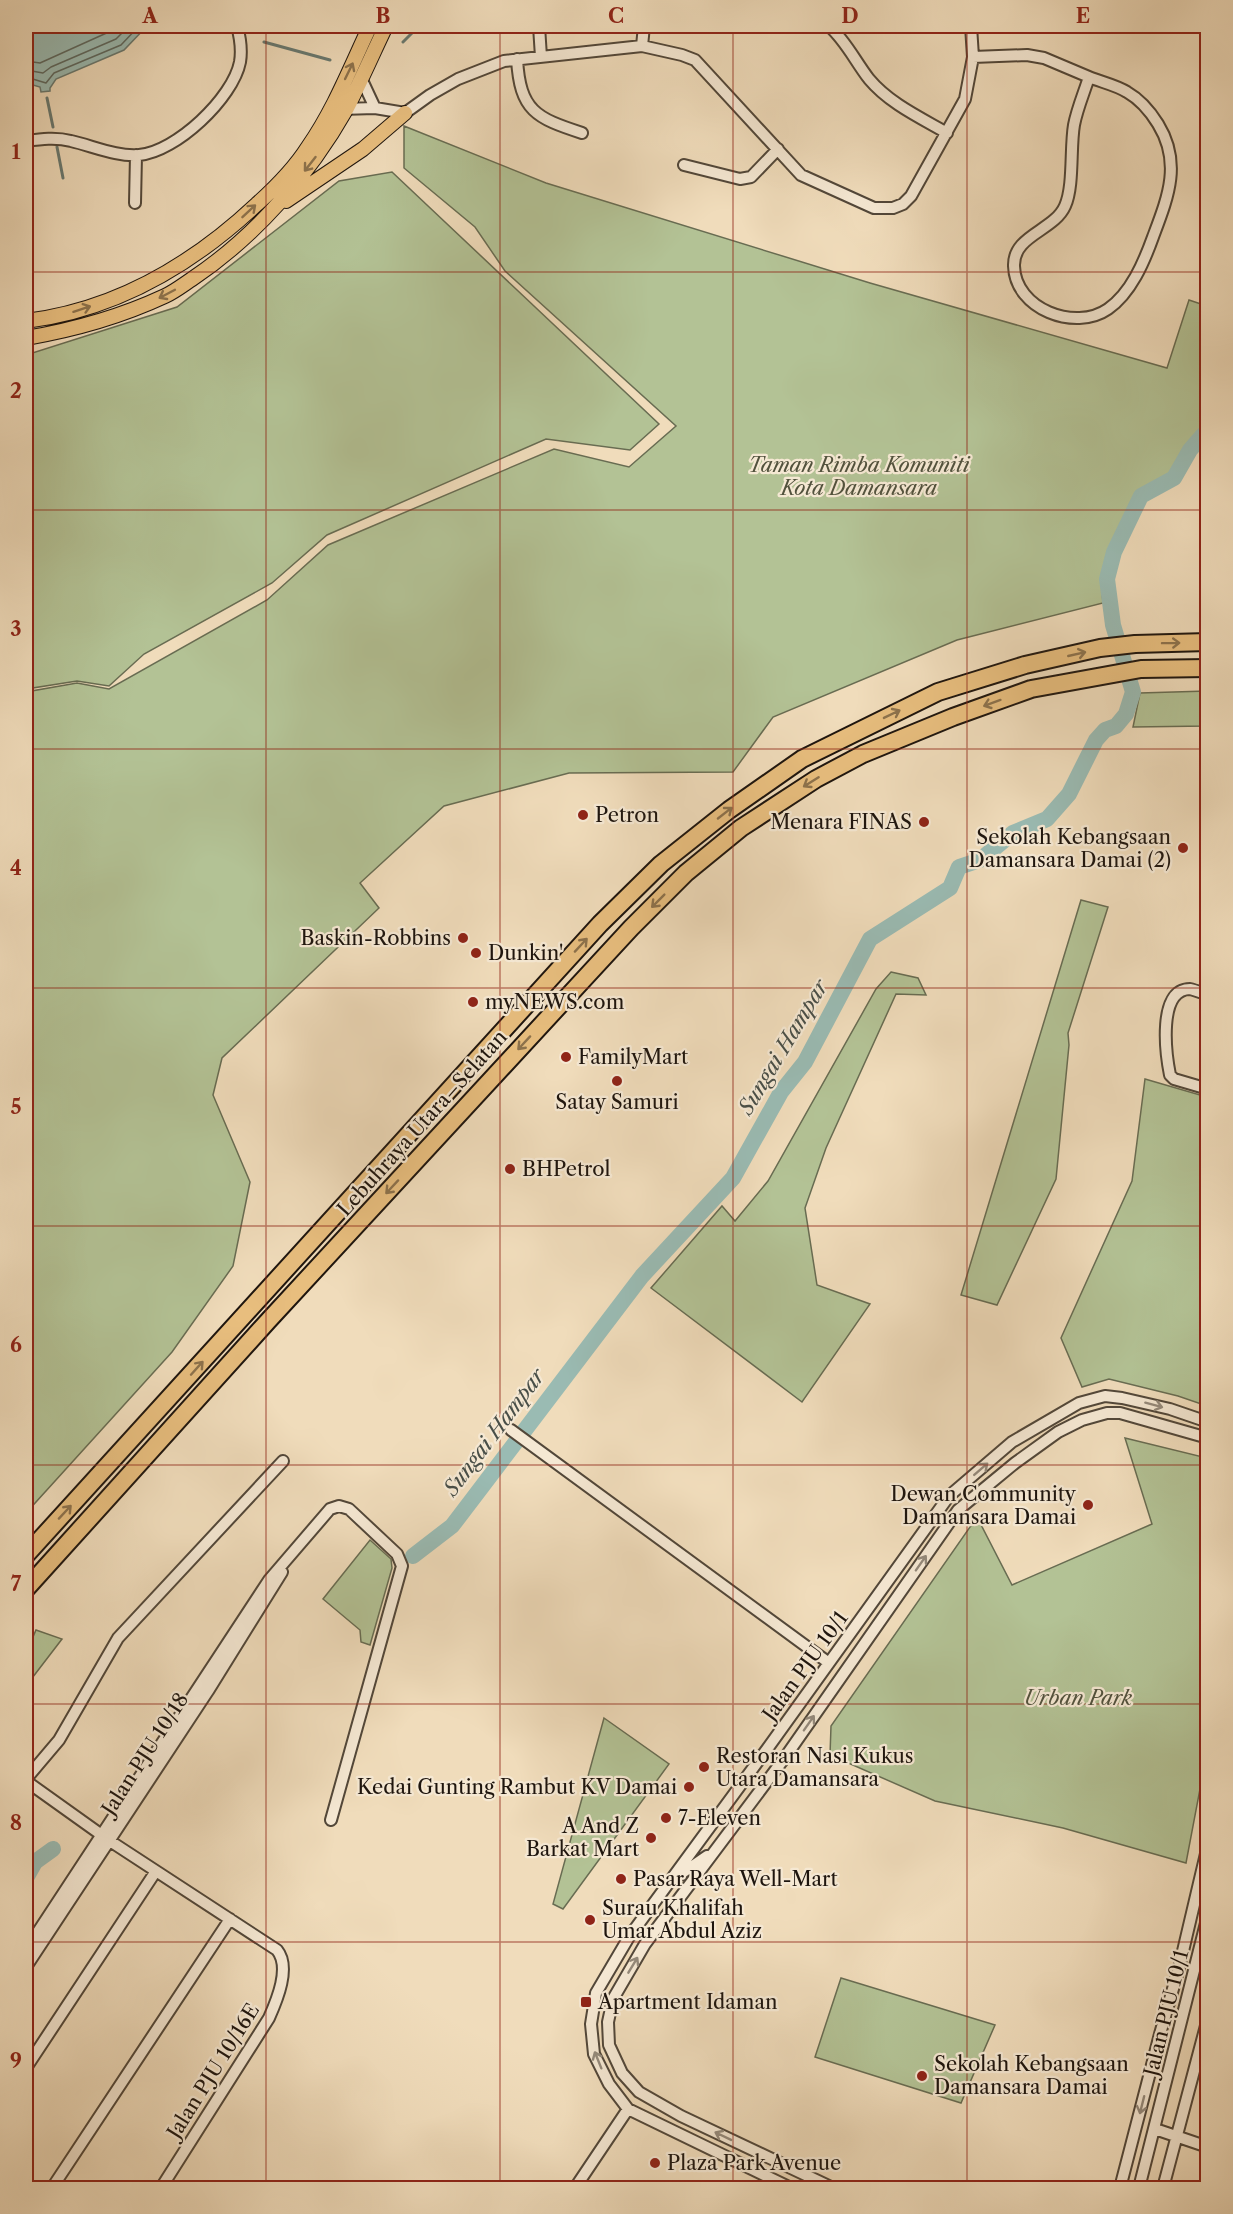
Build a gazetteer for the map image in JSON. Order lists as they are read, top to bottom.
{
  "streets": {
    "highway": ["Lebuhraya Utara–Selatan"],
    "street": ["Jalan PJU 10/1", "Jalan PJU 10/18", "Jalan PJU 10/16E"]
  },
  "water": ["Sungai Hampar"],
  "parks": ["Taman Rimba Komuniti Kota Damansara", "Urban Park"],
  "places": {
    "other": [
      "Petron",
      "Menara FINAS",
      "Sekolah Kebangsaan Damansara Damai (2)",
      "Baskin-Robbins",
      "Dunkin'",
      "myNEWS.com",
      "FamilyMart",
      "Satay Samuri",
      "BHPetrol",
      "Dewan Community Damansara Damai",
      "Restoran Nasi Kukus Utara Damansara",
      "Kedai Gunting Rambut KV Damai",
      "7-Eleven",
      "A And Z Barkat Mart",
      "Pasar Raya Well-Mart",
      "Surau Khalifah Umar Abdul Aziz",
      "Sekolah Kebangsaan Damansara Damai",
      "Plaza Park Avenue"
    ],
    "transit": ["Apartment Idaman"]
  },
  "grid": {
    "columns": [
      "A",
      "B",
      "C",
      "D",
      "E"
    ],
    "rows": [
      "1",
      "2",
      "3",
      "4",
      "5",
      "6",
      "7",
      "8",
      "9"
    ]
  }
}
